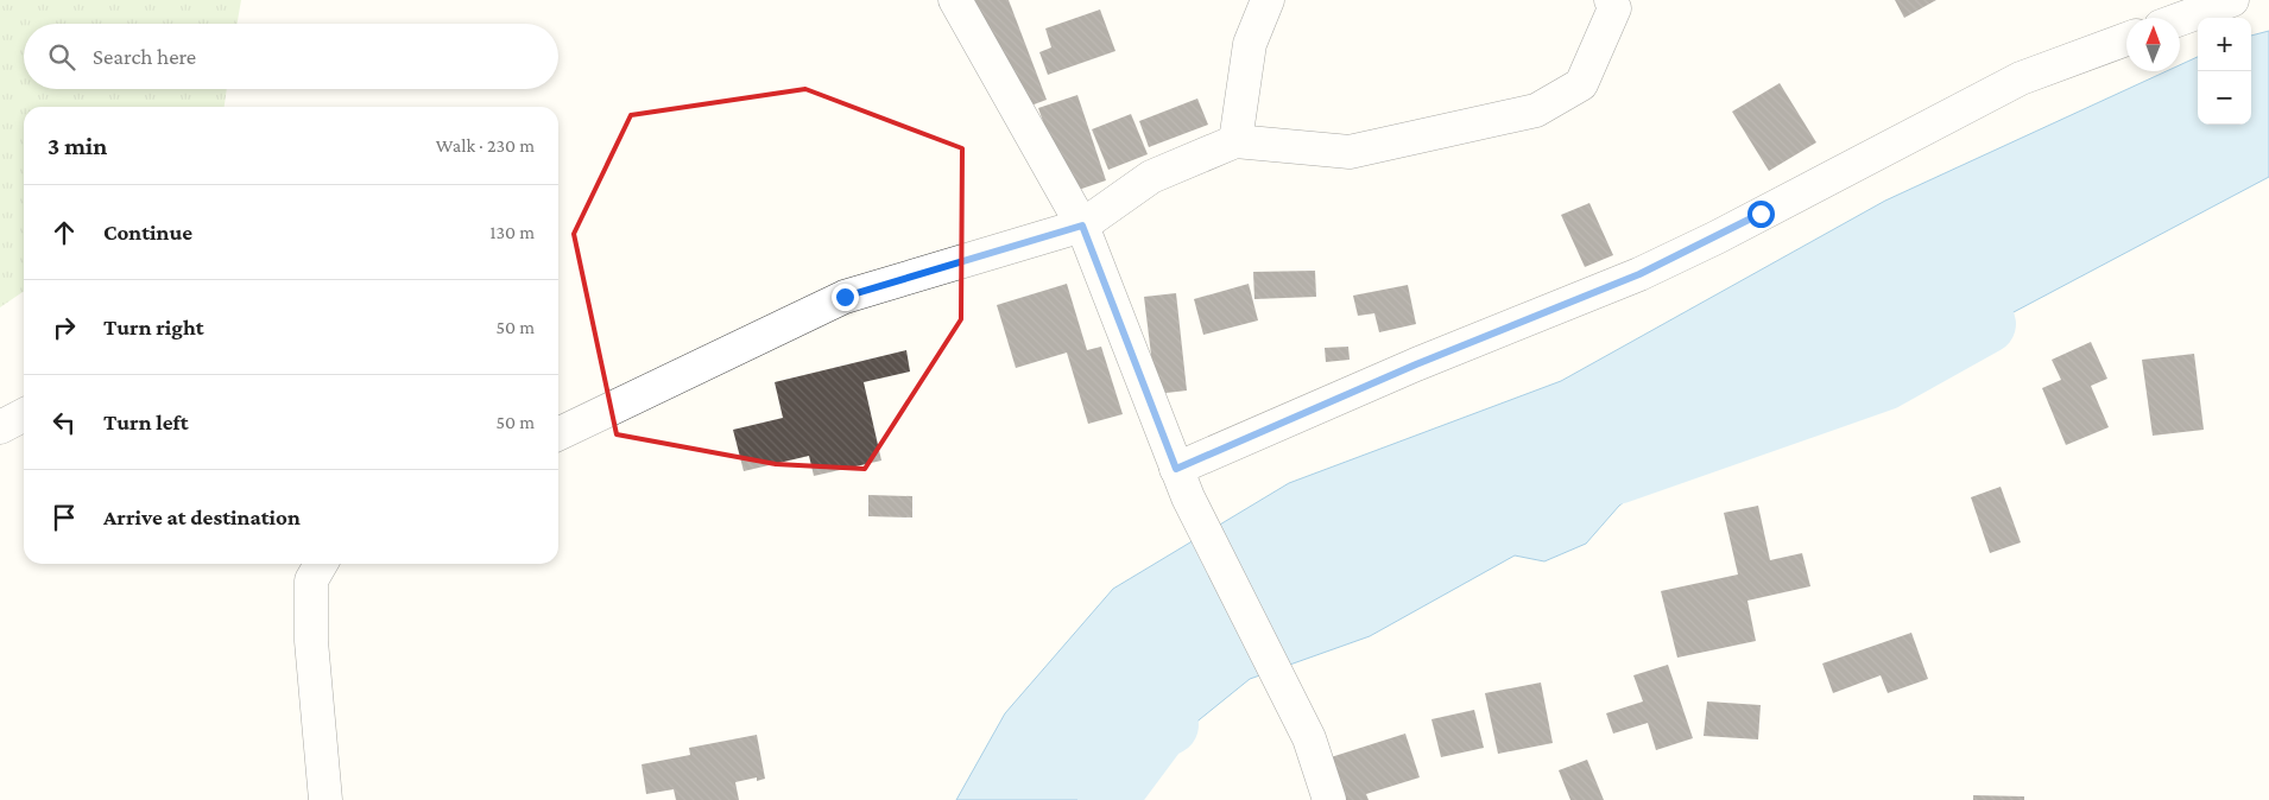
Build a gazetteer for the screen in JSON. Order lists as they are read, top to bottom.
{
  "north": "top",
  "page": {
    "map_buttons": ["+", "−"],
    "search": "Search here",
    "heading": ["3 min", "Walk · 230 m"],
    "list": [
      ["Continue", "130 m"],
      ["Turn right", "50 m"],
      ["Turn left", "50 m"],
      "Arrive at destination"
    ]
  }
}
